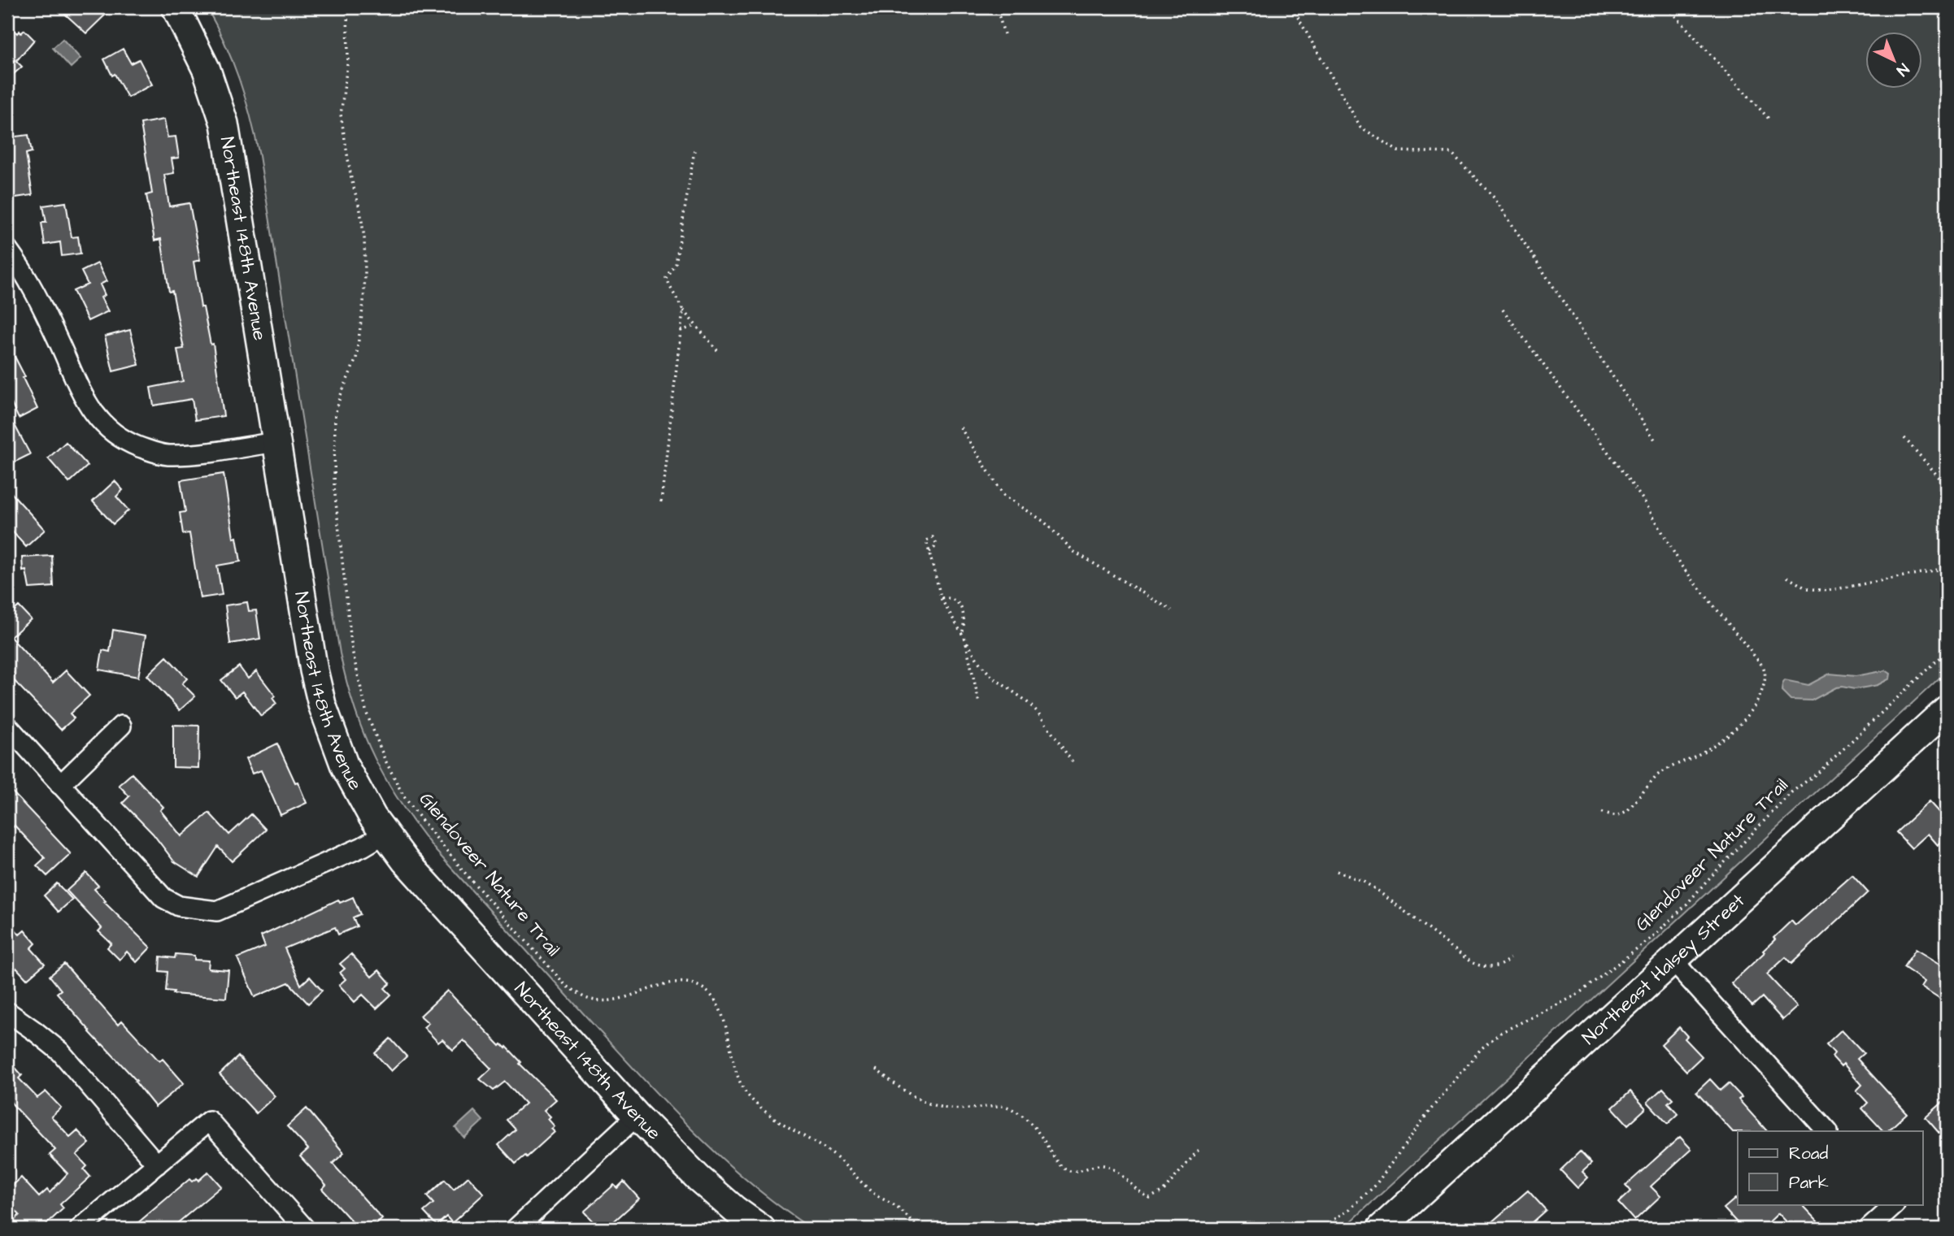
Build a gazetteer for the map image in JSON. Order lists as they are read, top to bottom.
{
  "streets": {
    "main road": ["Northeast 148th Avenue", "Northeast Halsey Street"],
    "path": ["Glendoveer Nature Trail"]
  },
  "legend": ["Road", "Park"],
  "north": "bottom right"
}
